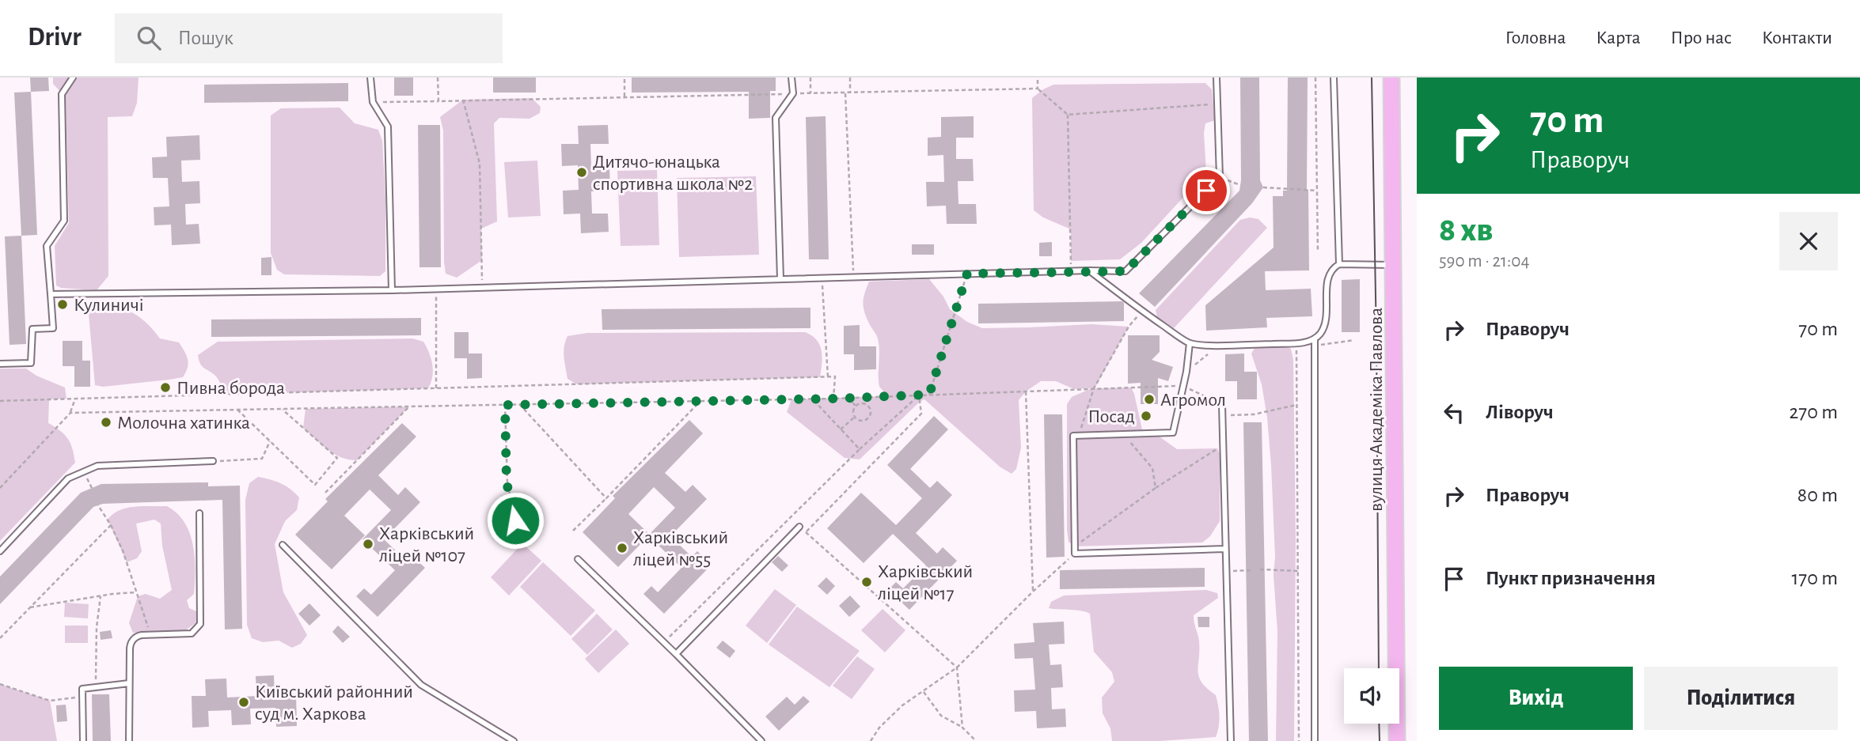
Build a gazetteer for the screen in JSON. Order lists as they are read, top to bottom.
{
  "streets": {
    "main road": ["вулиця Академіка Павлова"]
  },
  "places": [
    "Дитячо-юнацька спортивна школа №2",
    "Кулиничі",
    "Пивна борода",
    "Агромол",
    "Посад",
    "Молочна хатинка",
    "Харківський ліцей №107",
    "Харківський ліцей №55",
    "Харківський ліцей №17",
    "Київський районний суд м. Харкова"
  ],
  "page": {
    "header": "Drivr",
    "search": "Пошук",
    "nav": [
      "Головна",
      "Карта",
      "Про нас",
      "Контакти"
    ],
    "turn": ["70 m", "Праворуч"],
    "heading": ["8 хв", "590 m · 21:04"],
    "list": [
      {
        "name": "Праворуч",
        "value": "70 m"
      },
      {
        "name": "Ліворуч",
        "value": "270 m"
      },
      {
        "name": "Праворуч",
        "value": "80 m"
      },
      {
        "name": "Пункт призначення",
        "value": "170 m"
      }
    ],
    "buttons": ["Вихід", "Поділитися"]
  }
}
